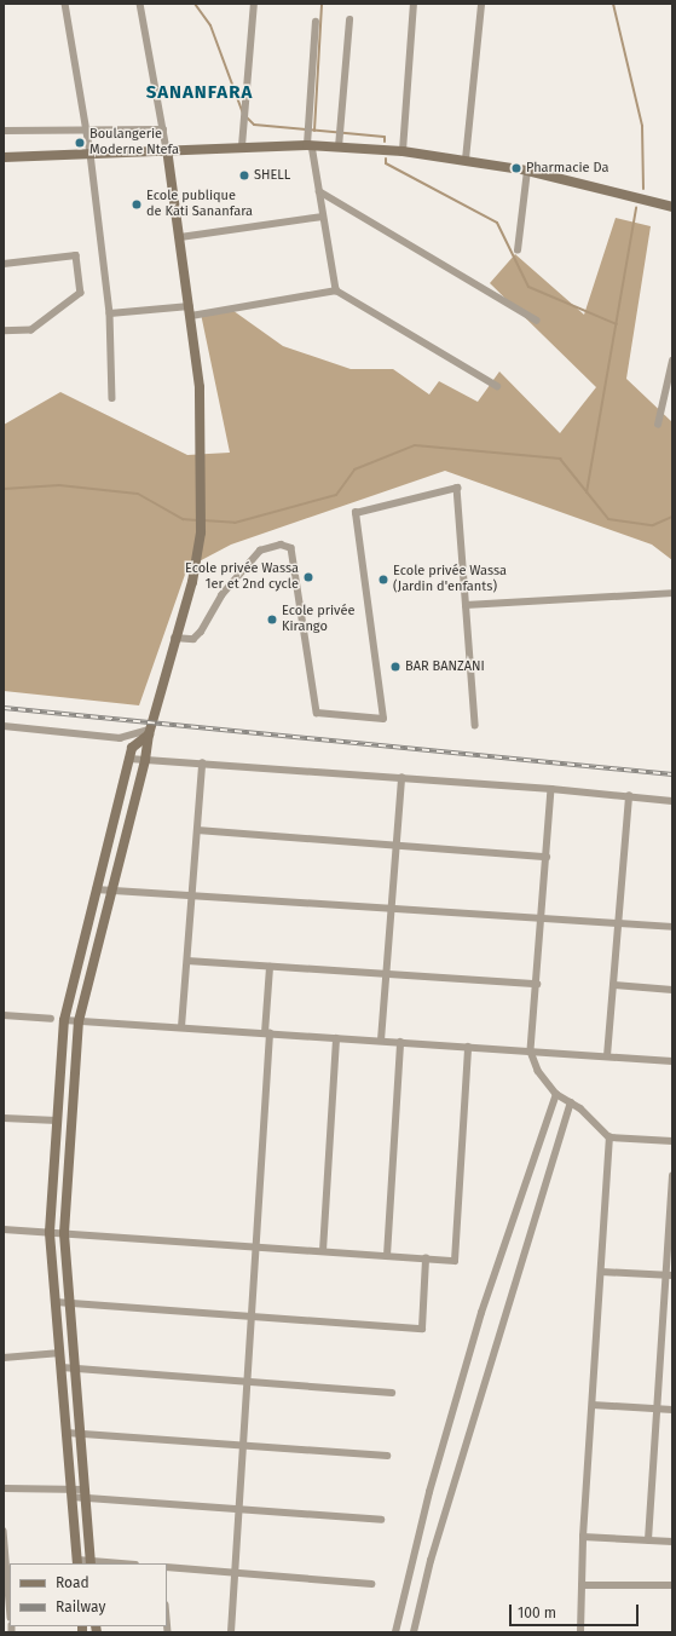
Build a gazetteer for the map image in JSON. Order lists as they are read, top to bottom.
{
  "districts": ["SANANFARA"],
  "places": [
    "Boulangerie Moderne Ntefa",
    "Pharmacie Da",
    "SHELL",
    "Ecole publique de Kati Sananfara",
    "Ecole privée Wassa 1er et 2nd cycle",
    "Ecole privée Wassa (Jardin d'enfants)",
    "Ecole privée Kirango",
    "BAR BANZANI"
  ],
  "legend": ["Road", "Railway"],
  "scale_bar": "100 m"
}
